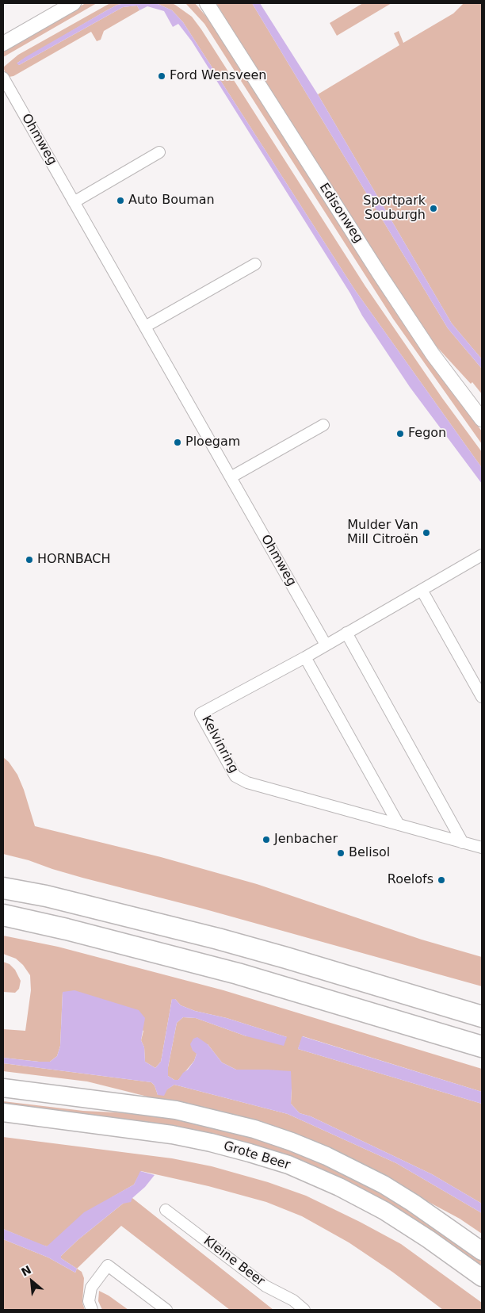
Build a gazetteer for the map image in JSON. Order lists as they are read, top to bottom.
{
  "streets": {
    "main road": ["Grote Beer"],
    "street": [
      "Ohmweg",
      "Edisonweg",
      "Kelvinring",
      "Kleine Beer"
    ]
  },
  "crossings": [
    ["Ohmweg", "Kelvinring"]
  ],
  "places": [
    "Ford Wensveen",
    "Auto Bouman",
    "Sportpark Souburgh",
    "Fegon",
    "Ploegam",
    "Mulder Van Mill Citroën",
    "HORNBACH",
    "Jenbacher",
    "Belisol",
    "Roelofs"
  ],
  "north": "top left"
}
